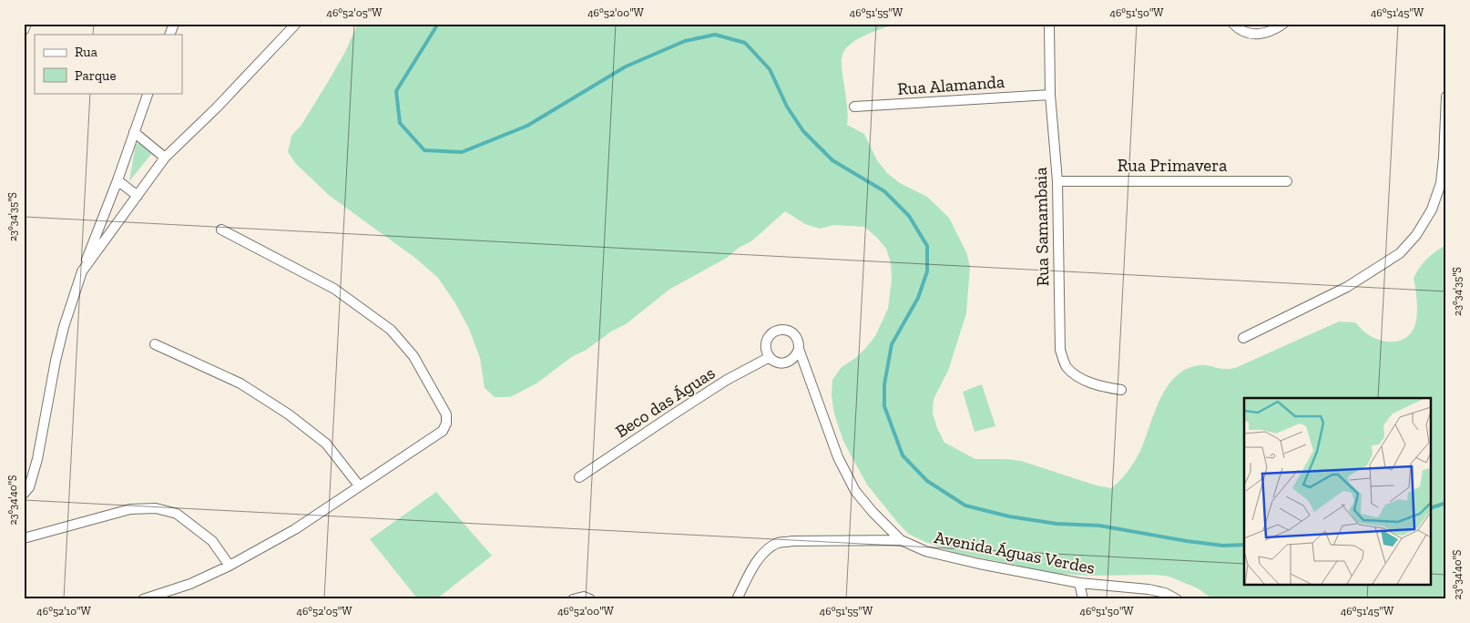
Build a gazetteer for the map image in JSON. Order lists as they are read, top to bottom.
{
  "streets": {
    "street": [
      "Rua Alamanda",
      "Rua Primavera",
      "Rua Samambaia",
      "Beco das Águas",
      "Avenida Águas Verdes"
    ]
  },
  "crossings": [
    ["Rua Alamanda", "Rua Samambaia"],
    ["Rua Primavera", "Rua Samambaia"],
    ["Beco das Águas", "Avenida Águas Verdes"]
  ],
  "legend": ["Rua", "Parque"],
  "coordinates": [
    "46°52'05\"W",
    "46°52'00\"W",
    "46°51'55\"W",
    "46°51'50\"W",
    "46°51'45\"W",
    "23°34'35\"S",
    "23°34'40\"S",
    "46°52'10\"W"
  ]
}
